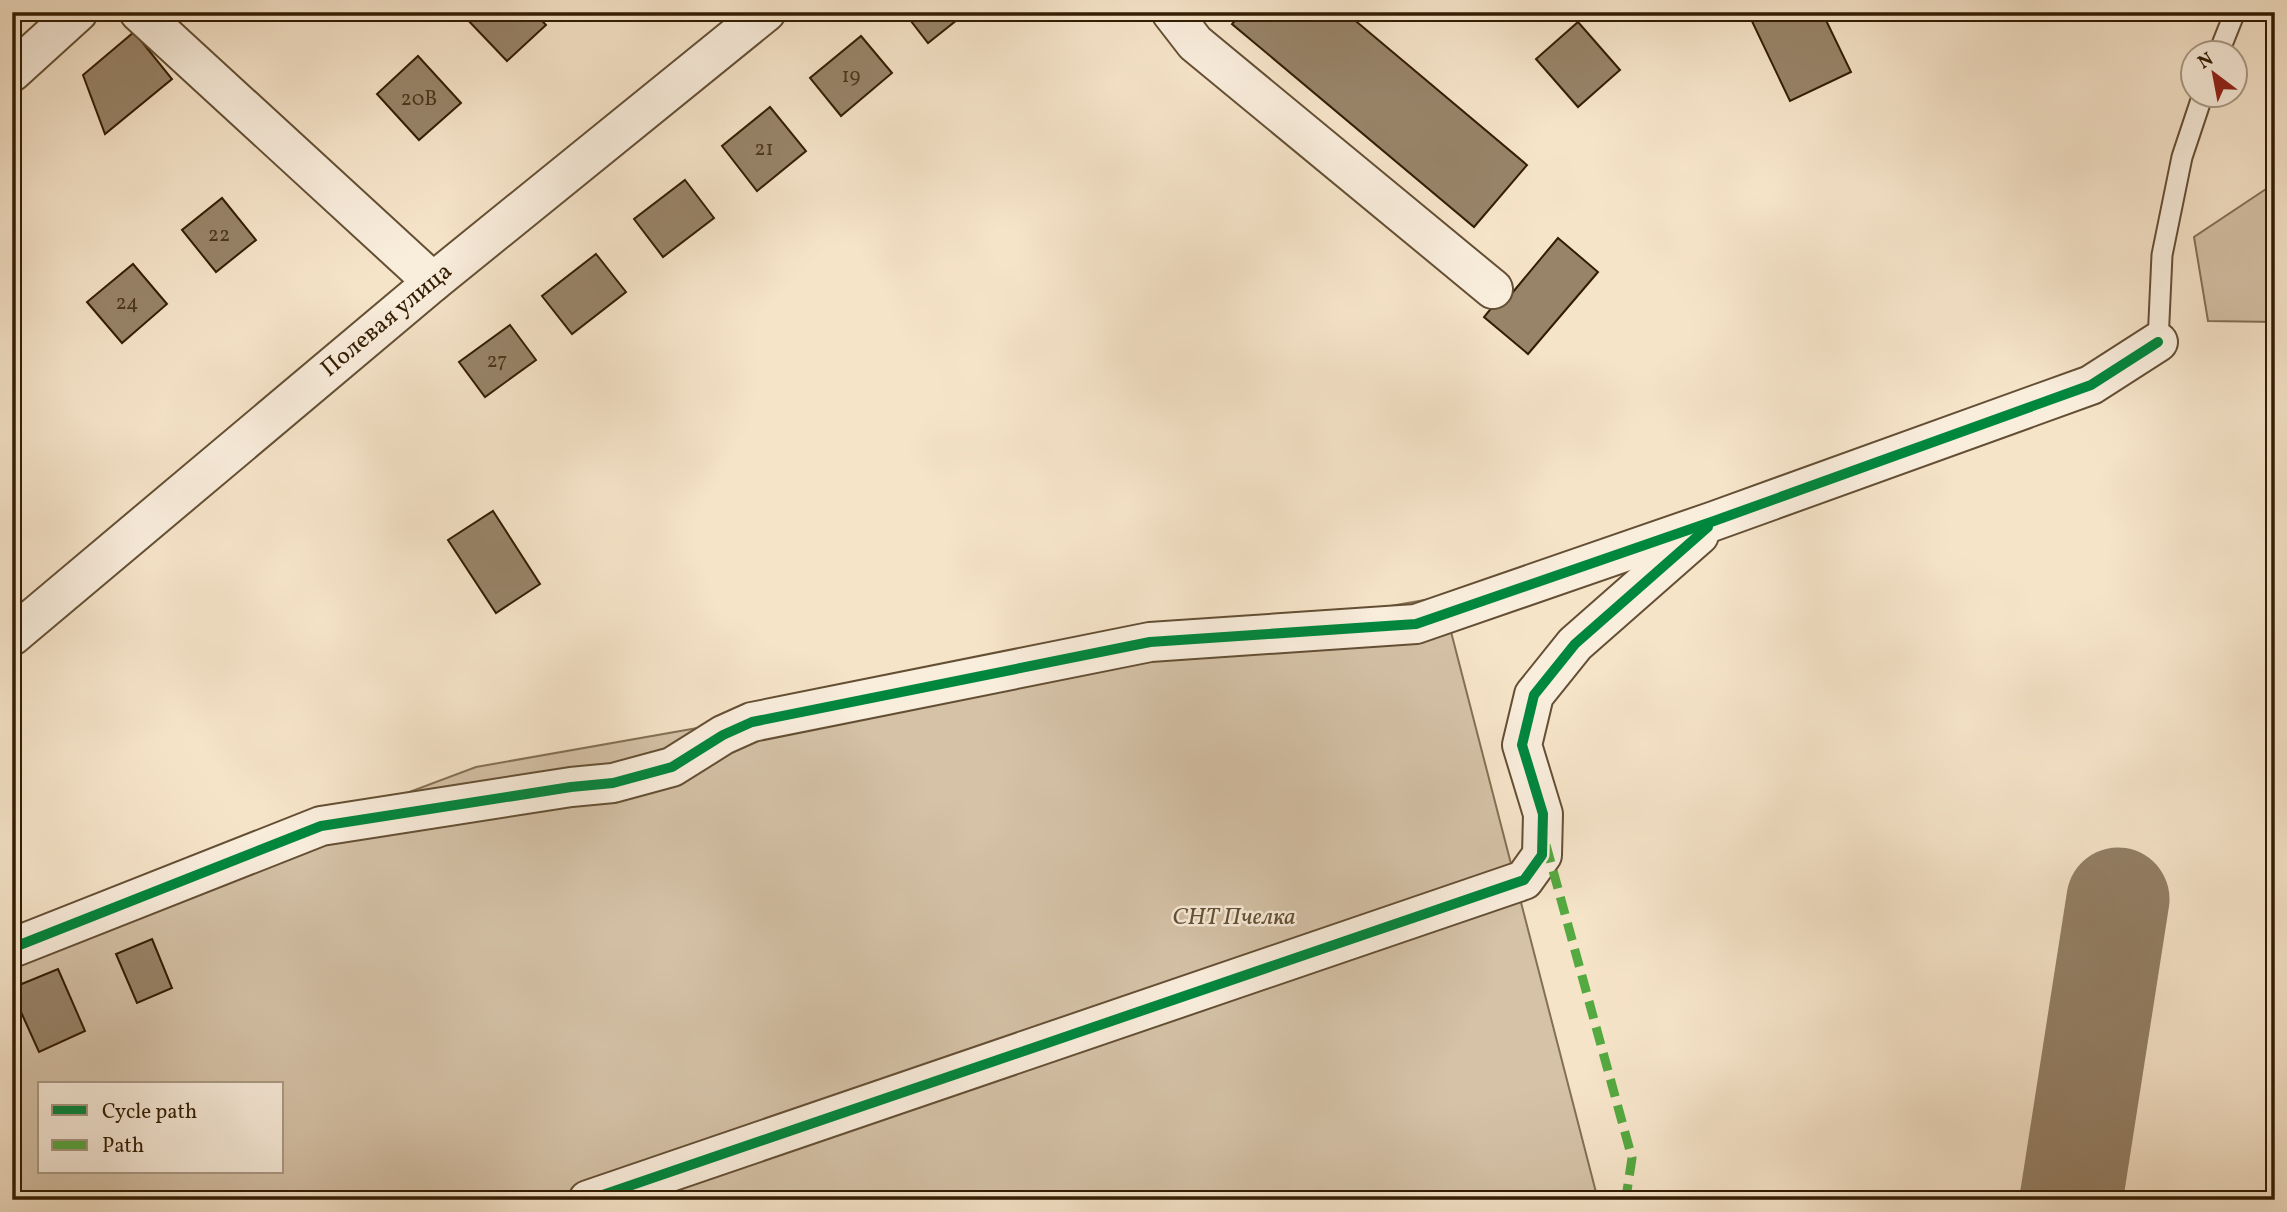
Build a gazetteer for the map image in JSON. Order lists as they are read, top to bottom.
{
  "streets": {
    "street": ["Полевая улица"]
  },
  "parks": ["СНТ Пчелка"],
  "house_numbers": [
    "19",
    "20В",
    "21",
    "22",
    "24",
    "27"
  ],
  "legend": ["Cycle path", "Path"],
  "north": "top left"
}
